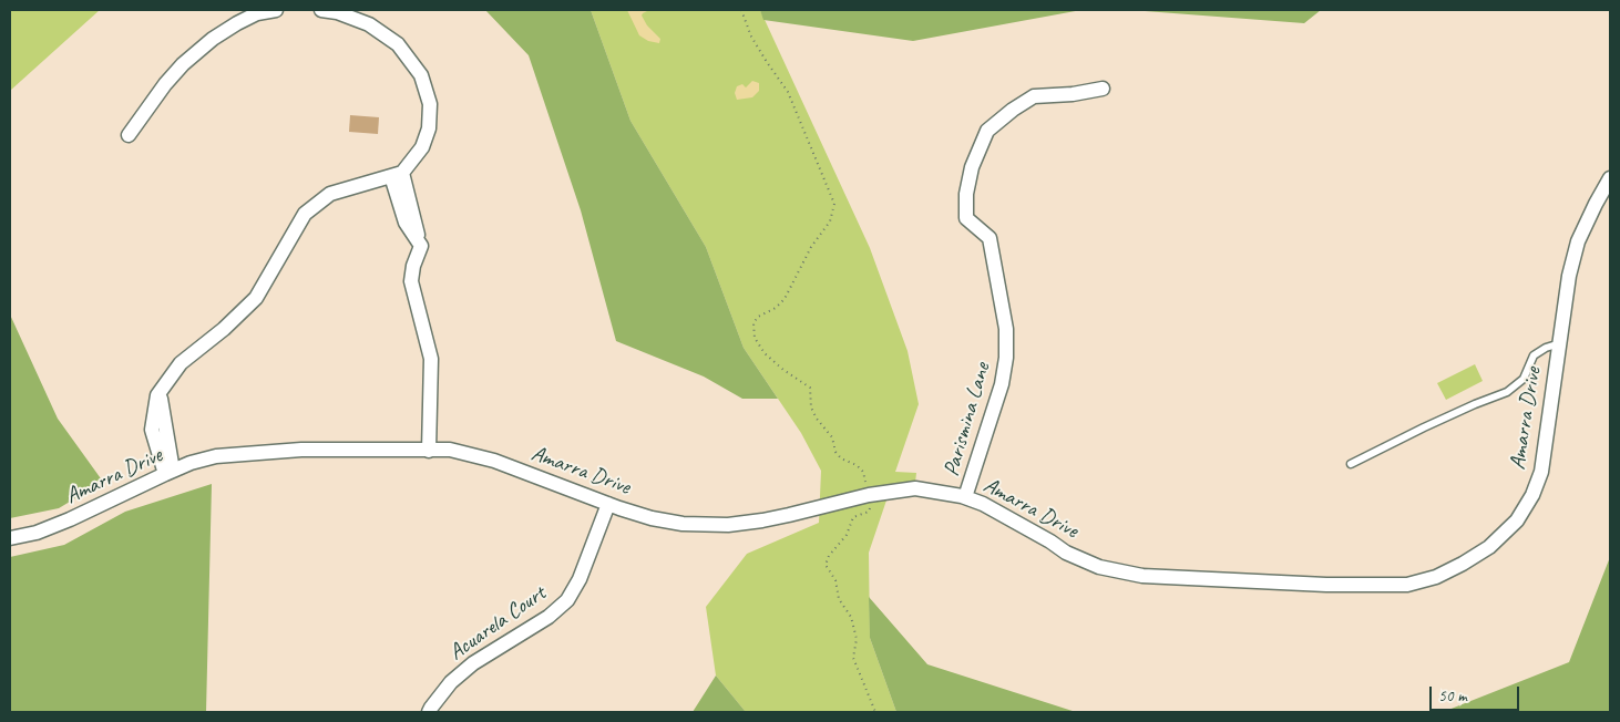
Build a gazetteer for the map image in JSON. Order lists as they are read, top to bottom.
{
  "streets": {
    "street": ["Amarra Drive", "Parismina Lane", "Acuarela Court"]
  },
  "crossings": [
    ["Amarra Drive", "Parismina Lane"],
    ["Amarra Drive", "Acuarela Court"]
  ],
  "scale_bar": "50 m"
}
